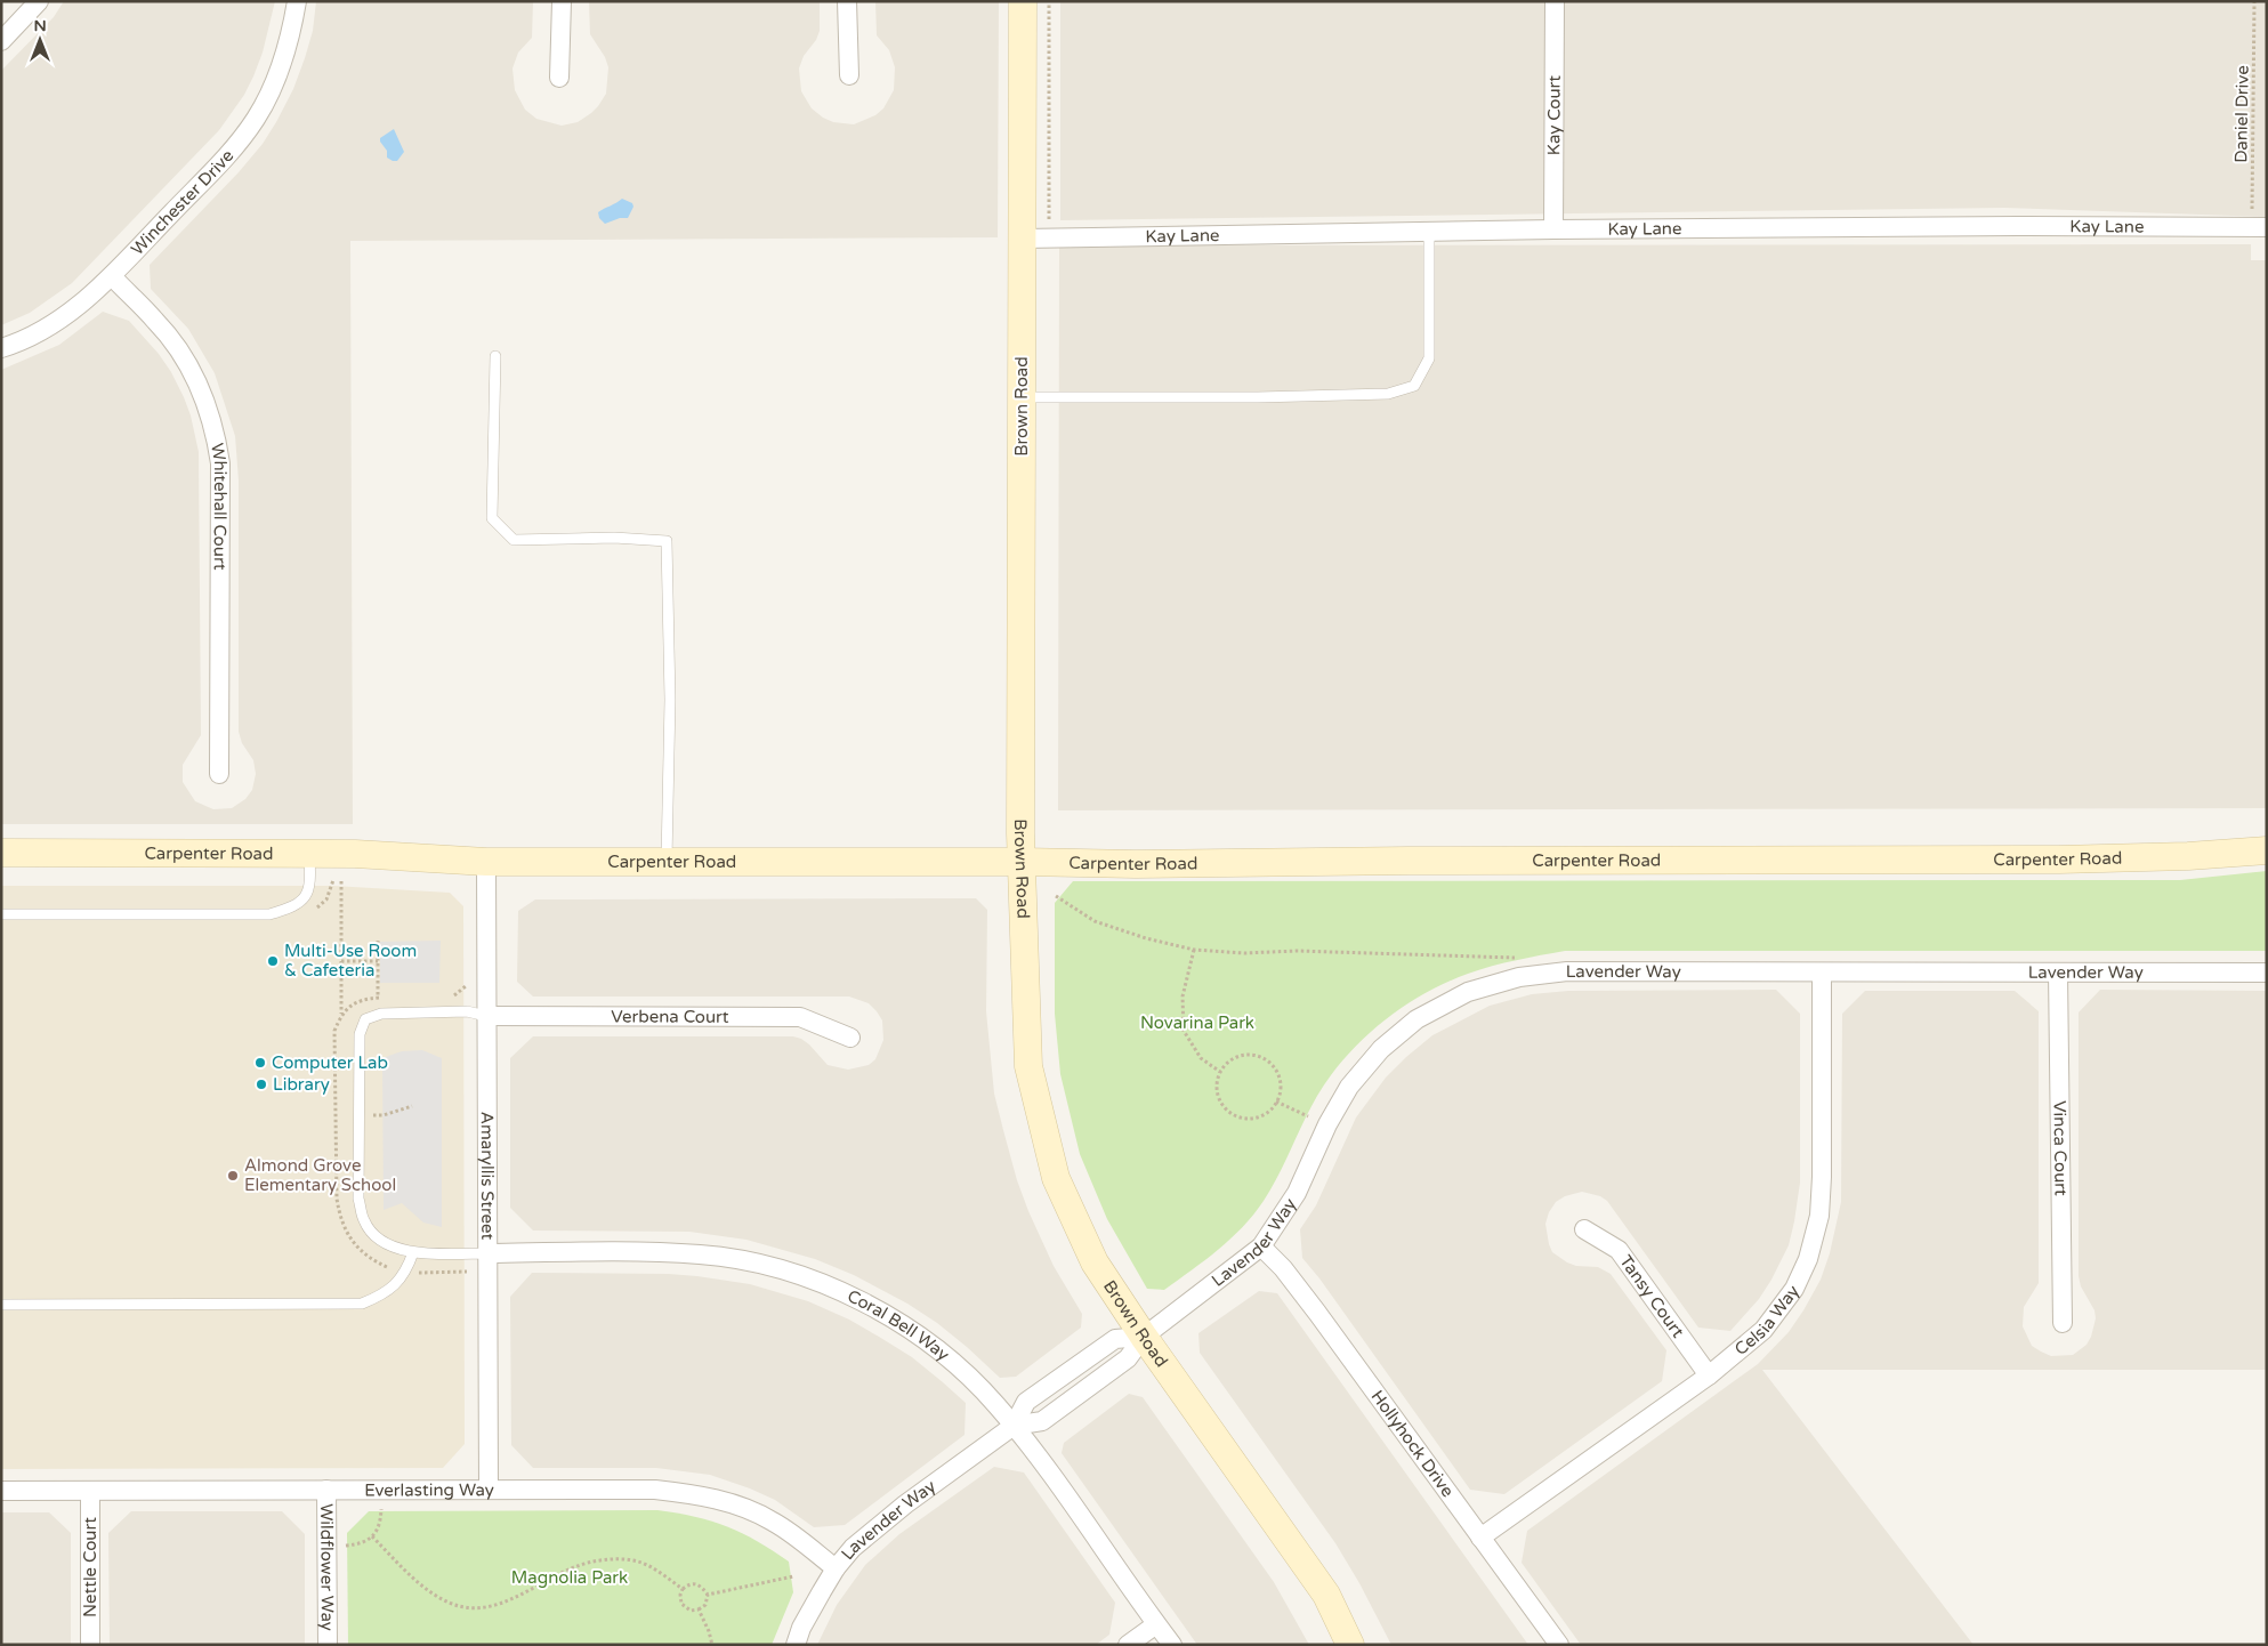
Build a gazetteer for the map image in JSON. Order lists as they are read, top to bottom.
{
  "streets": {
    "street": [
      "Kay Court",
      "Winchester Drive",
      "Kay Lane",
      "Brown Road",
      "Whitehall Court",
      "Carpenter Road",
      "Lavender Way",
      "Verbena Court",
      "Vinca Court",
      "Amaryllis Street",
      "Tansy Court",
      "Celsia Way",
      "Coral Bell Way",
      "Hollyhock Drive",
      "Everlasting Way",
      "Nettle Court",
      "Wildflower Way"
    ],
    "path": ["Daniel Drive"]
  },
  "crossings": [
    ["Daniel Drive", "Kay Lane"],
    ["Kay Court", "Kay Lane"],
    ["Winchester Drive", "Whitehall Court"],
    ["Kay Lane", "Brown Road"],
    ["Brown Road", "Carpenter Road"],
    ["Brown Road", "Lavender Way"],
    ["Carpenter Road", "Amaryllis Street"],
    ["Lavender Way", "Vinca Court"],
    ["Lavender Way", "Celsia Way"],
    ["Lavender Way", "Coral Bell Way"],
    ["Lavender Way", "Hollyhock Drive"],
    ["Lavender Way", "Everlasting Way"],
    ["Verbena Court", "Amaryllis Street"],
    ["Amaryllis Street", "Coral Bell Way"],
    ["Amaryllis Street", "Everlasting Way"],
    ["Tansy Court", "Celsia Way"],
    ["Celsia Way", "Hollyhock Drive"],
    ["Everlasting Way", "Nettle Court"],
    ["Everlasting Way", "Wildflower Way"]
  ],
  "parks": ["Novarina Park", "Magnolia Park"],
  "places": [
    "Multi-Use Room & Cafeteria",
    "Computer Lab",
    "Library",
    "Almond Grove Elementary School"
  ],
  "north": "top"
}
